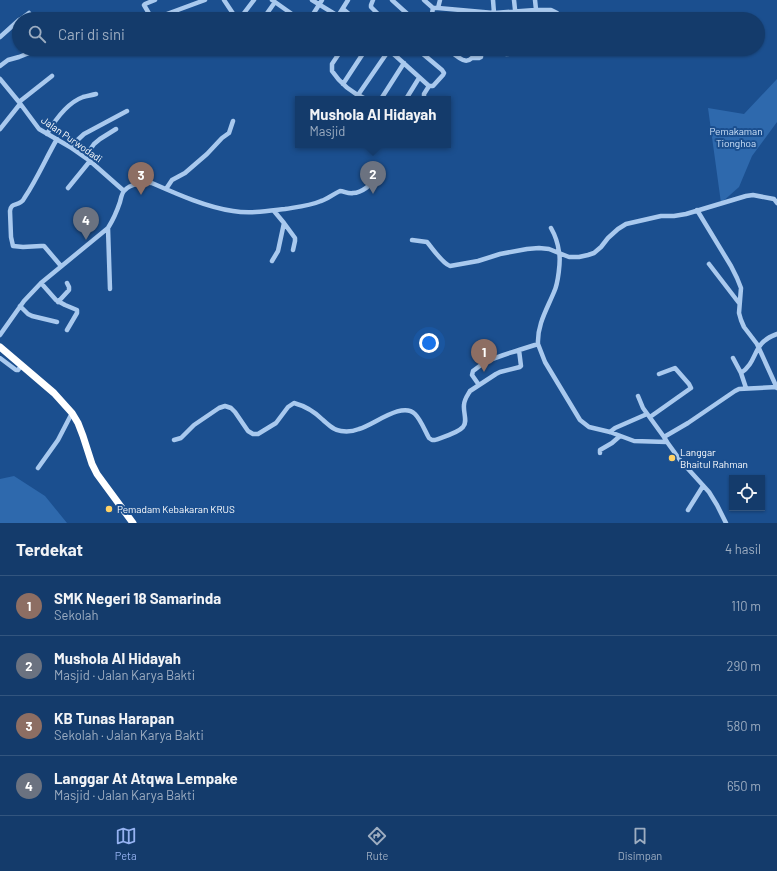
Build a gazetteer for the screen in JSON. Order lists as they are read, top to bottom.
{
  "streets": {
    "street": ["Jalan Purwodadi"]
  },
  "parks": ["Pemakaman Tionghoa"],
  "places": ["Langgar Bhaitul Rahman", "Pemadam Kebakaran KRUS"],
  "page": {
    "search": "Cari di sini",
    "popup": ["Mushola Al Hidayah", "Masjid"],
    "pins": [
      "2",
      "3",
      "4",
      "1"
    ],
    "heading": ["Terdekat", "4 hasil"],
    "list": [
      {
        "mark": "1",
        "name": "SMK Negeri 18 Samarinda",
        "note": "Sekolah",
        "value": "110 m"
      },
      {
        "mark": "2",
        "name": "Mushola Al Hidayah",
        "note": "Masjid · Jalan Karya Bakti",
        "value": "290 m"
      },
      {
        "mark": "3",
        "name": "KB Tunas Harapan",
        "note": "Sekolah · Jalan Karya Bakti",
        "value": "580 m"
      },
      {
        "mark": "4",
        "name": "Langgar At Atqwa Lempake",
        "note": "Masjid · Jalan Karya Bakti",
        "value": "650 m"
      }
    ],
    "nav": ["Peta", "Rute", "Disimpan"]
  }
}
